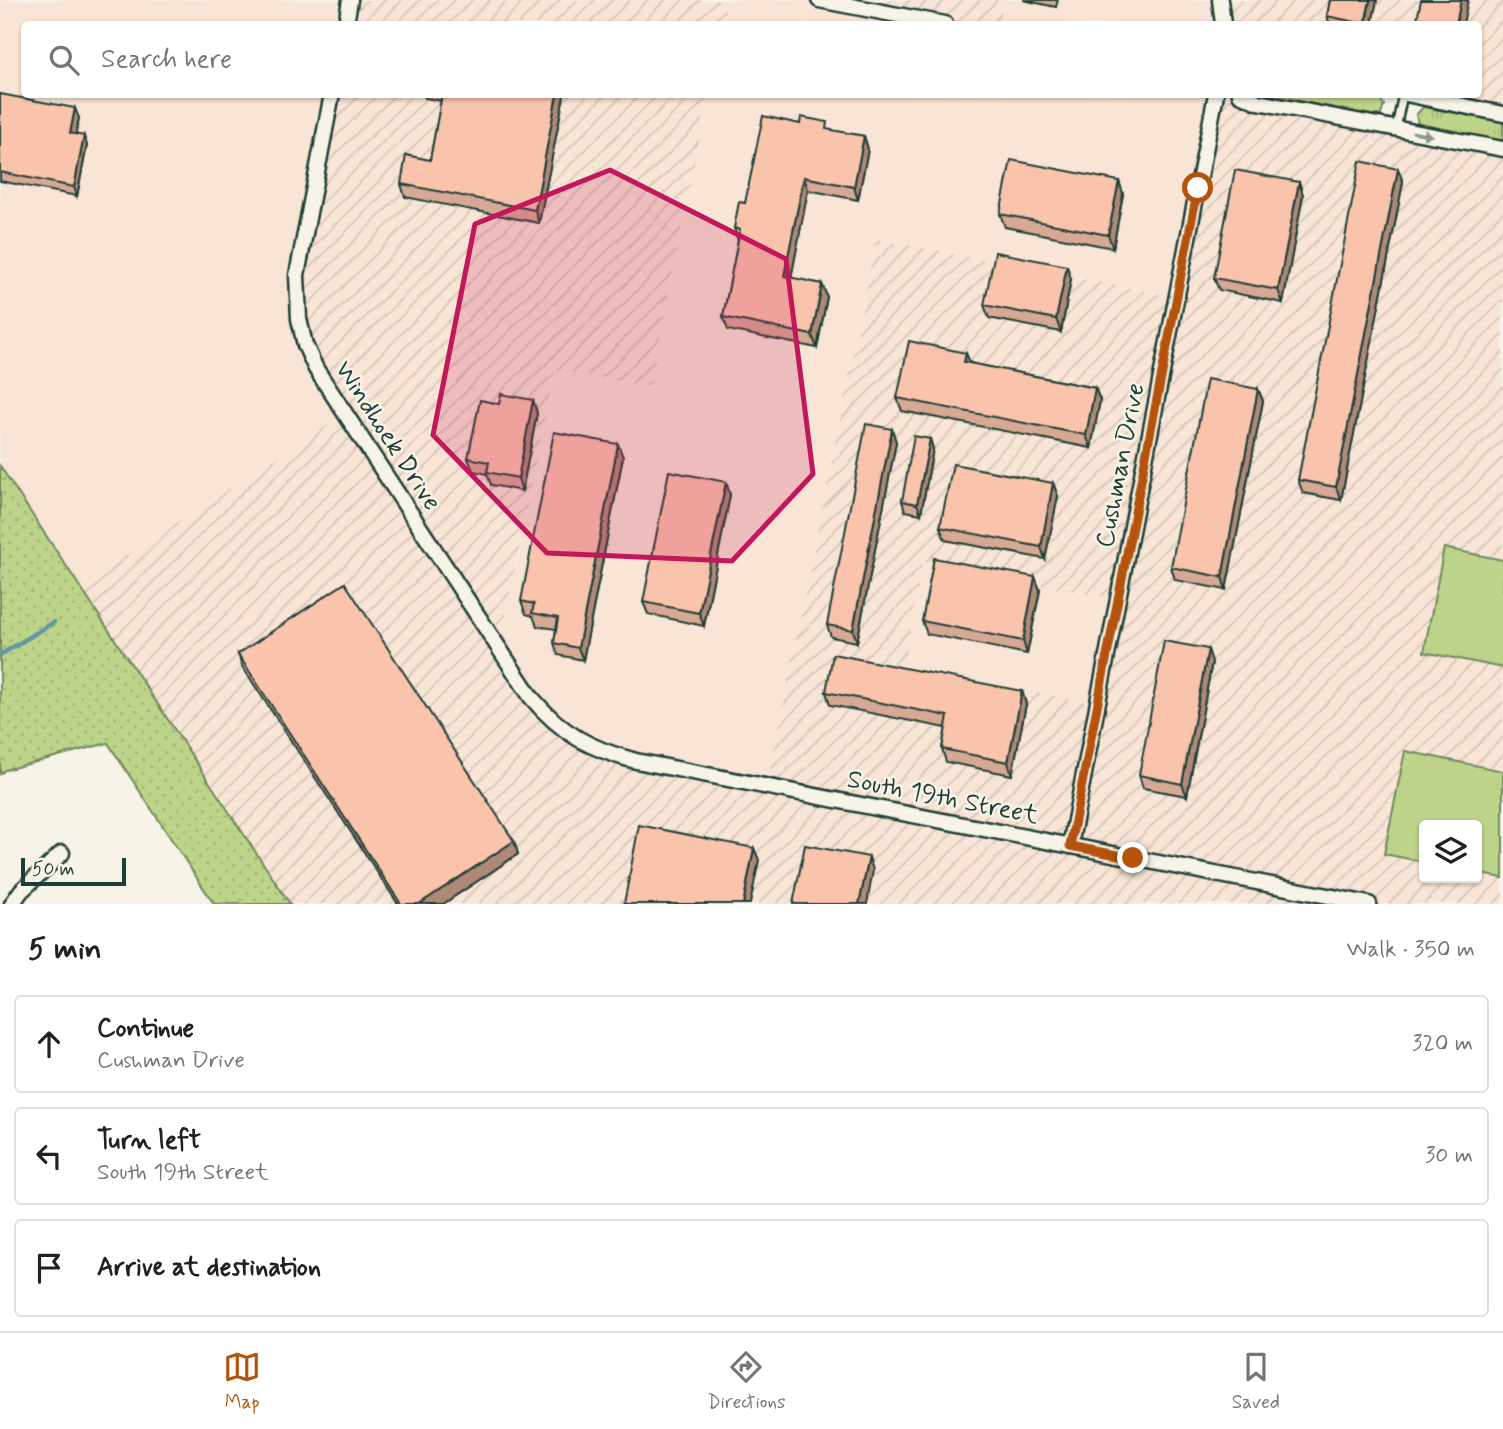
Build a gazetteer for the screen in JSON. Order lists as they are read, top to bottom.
{
  "streets": {
    "street": ["Windhoek Drive", "Cushman Drive", "South 19th Street"]
  },
  "crossings": [
    ["Windhoek Drive", "South 19th Street"],
    ["Cushman Drive", "South 19th Street"]
  ],
  "scale_bar": "50 m",
  "page": {
    "search": "Search here",
    "scale": "50 m",
    "heading": ["5 min", "Walk · 350 m"],
    "list": [
      ["Continue", "Cushman Drive", "320 m"],
      ["Turn left", "South 19th Street", "30 m"],
      "Arrive at destination"
    ],
    "nav": ["Map", "Directions", "Saved"]
  }
}
